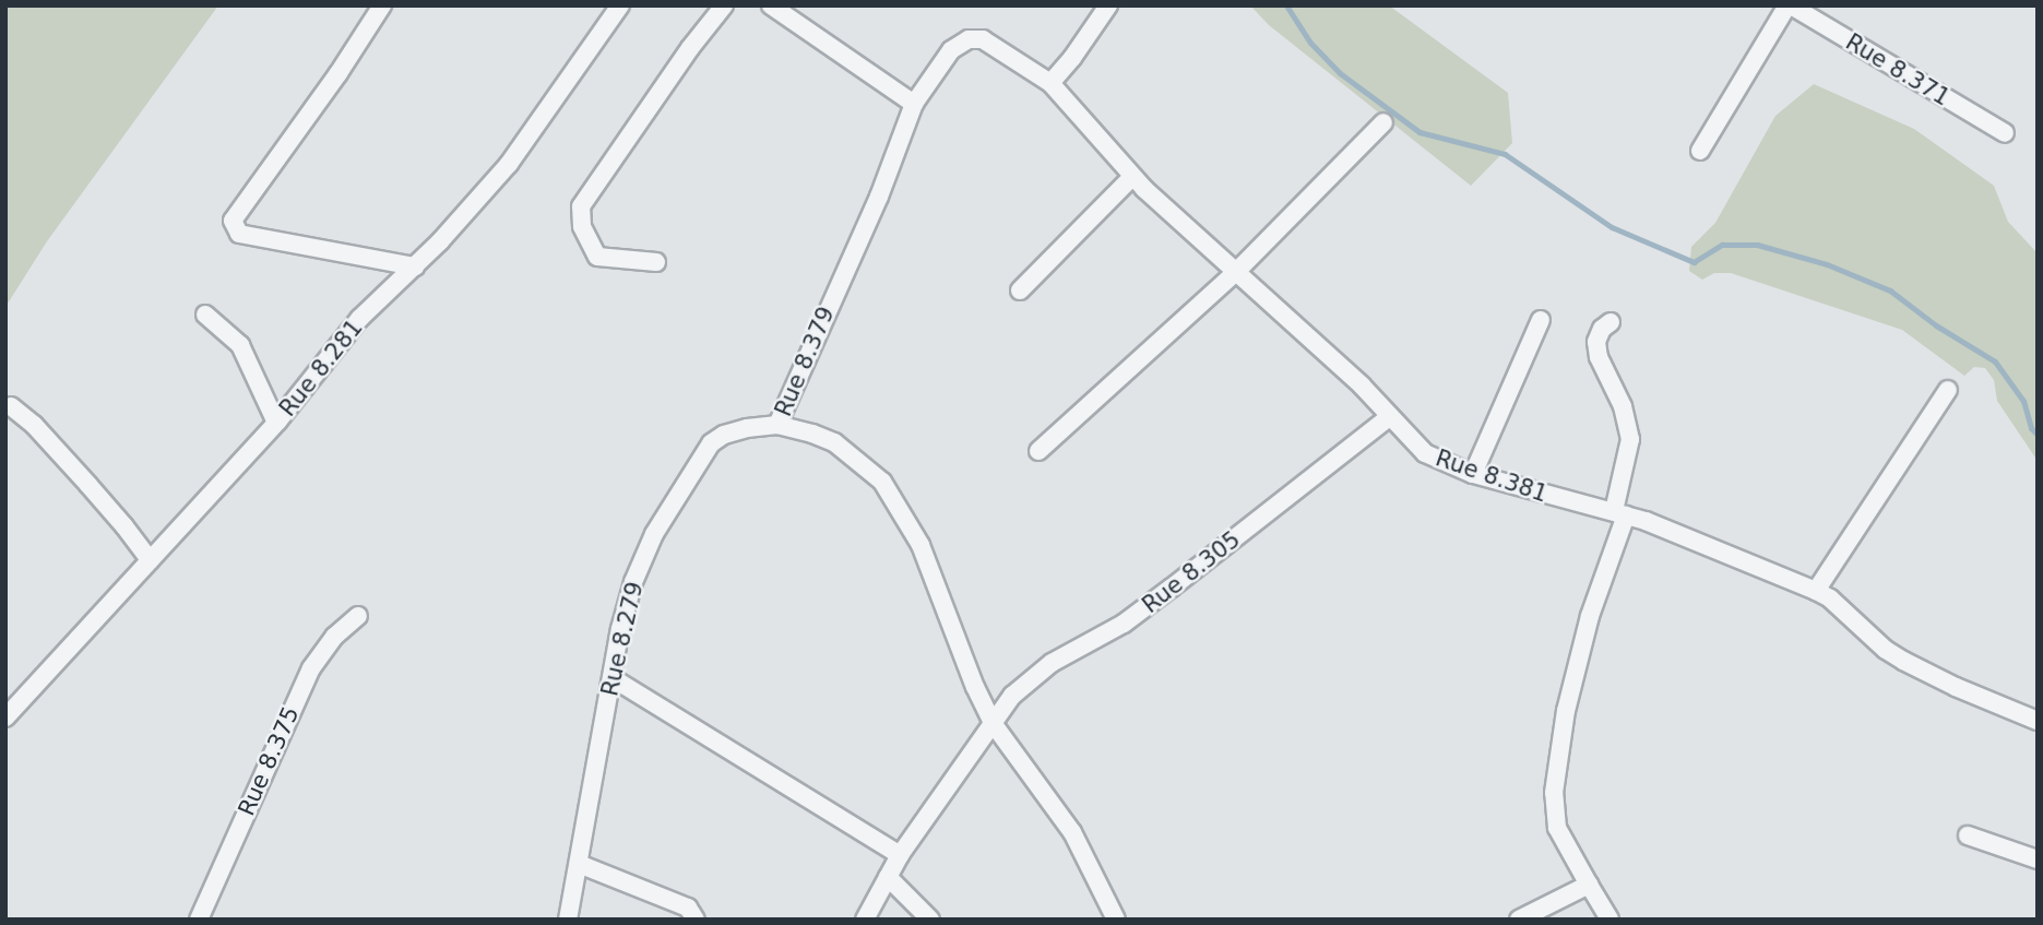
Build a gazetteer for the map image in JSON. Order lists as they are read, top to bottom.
{
  "streets": {
    "street": [
      "Rue 8.371",
      "Rue 8.379",
      "Rue 8.281",
      "Rue 8.381",
      "Rue 8.305",
      "Rue 8.279",
      "Rue 8.375"
    ]
  },
  "crossings": [
    ["Rue 8.379", "Rue 8.381"],
    ["Rue 8.379", "Rue 8.305"],
    ["Rue 8.379", "Rue 8.279"],
    ["Rue 8.381", "Rue 8.305"]
  ]
}
